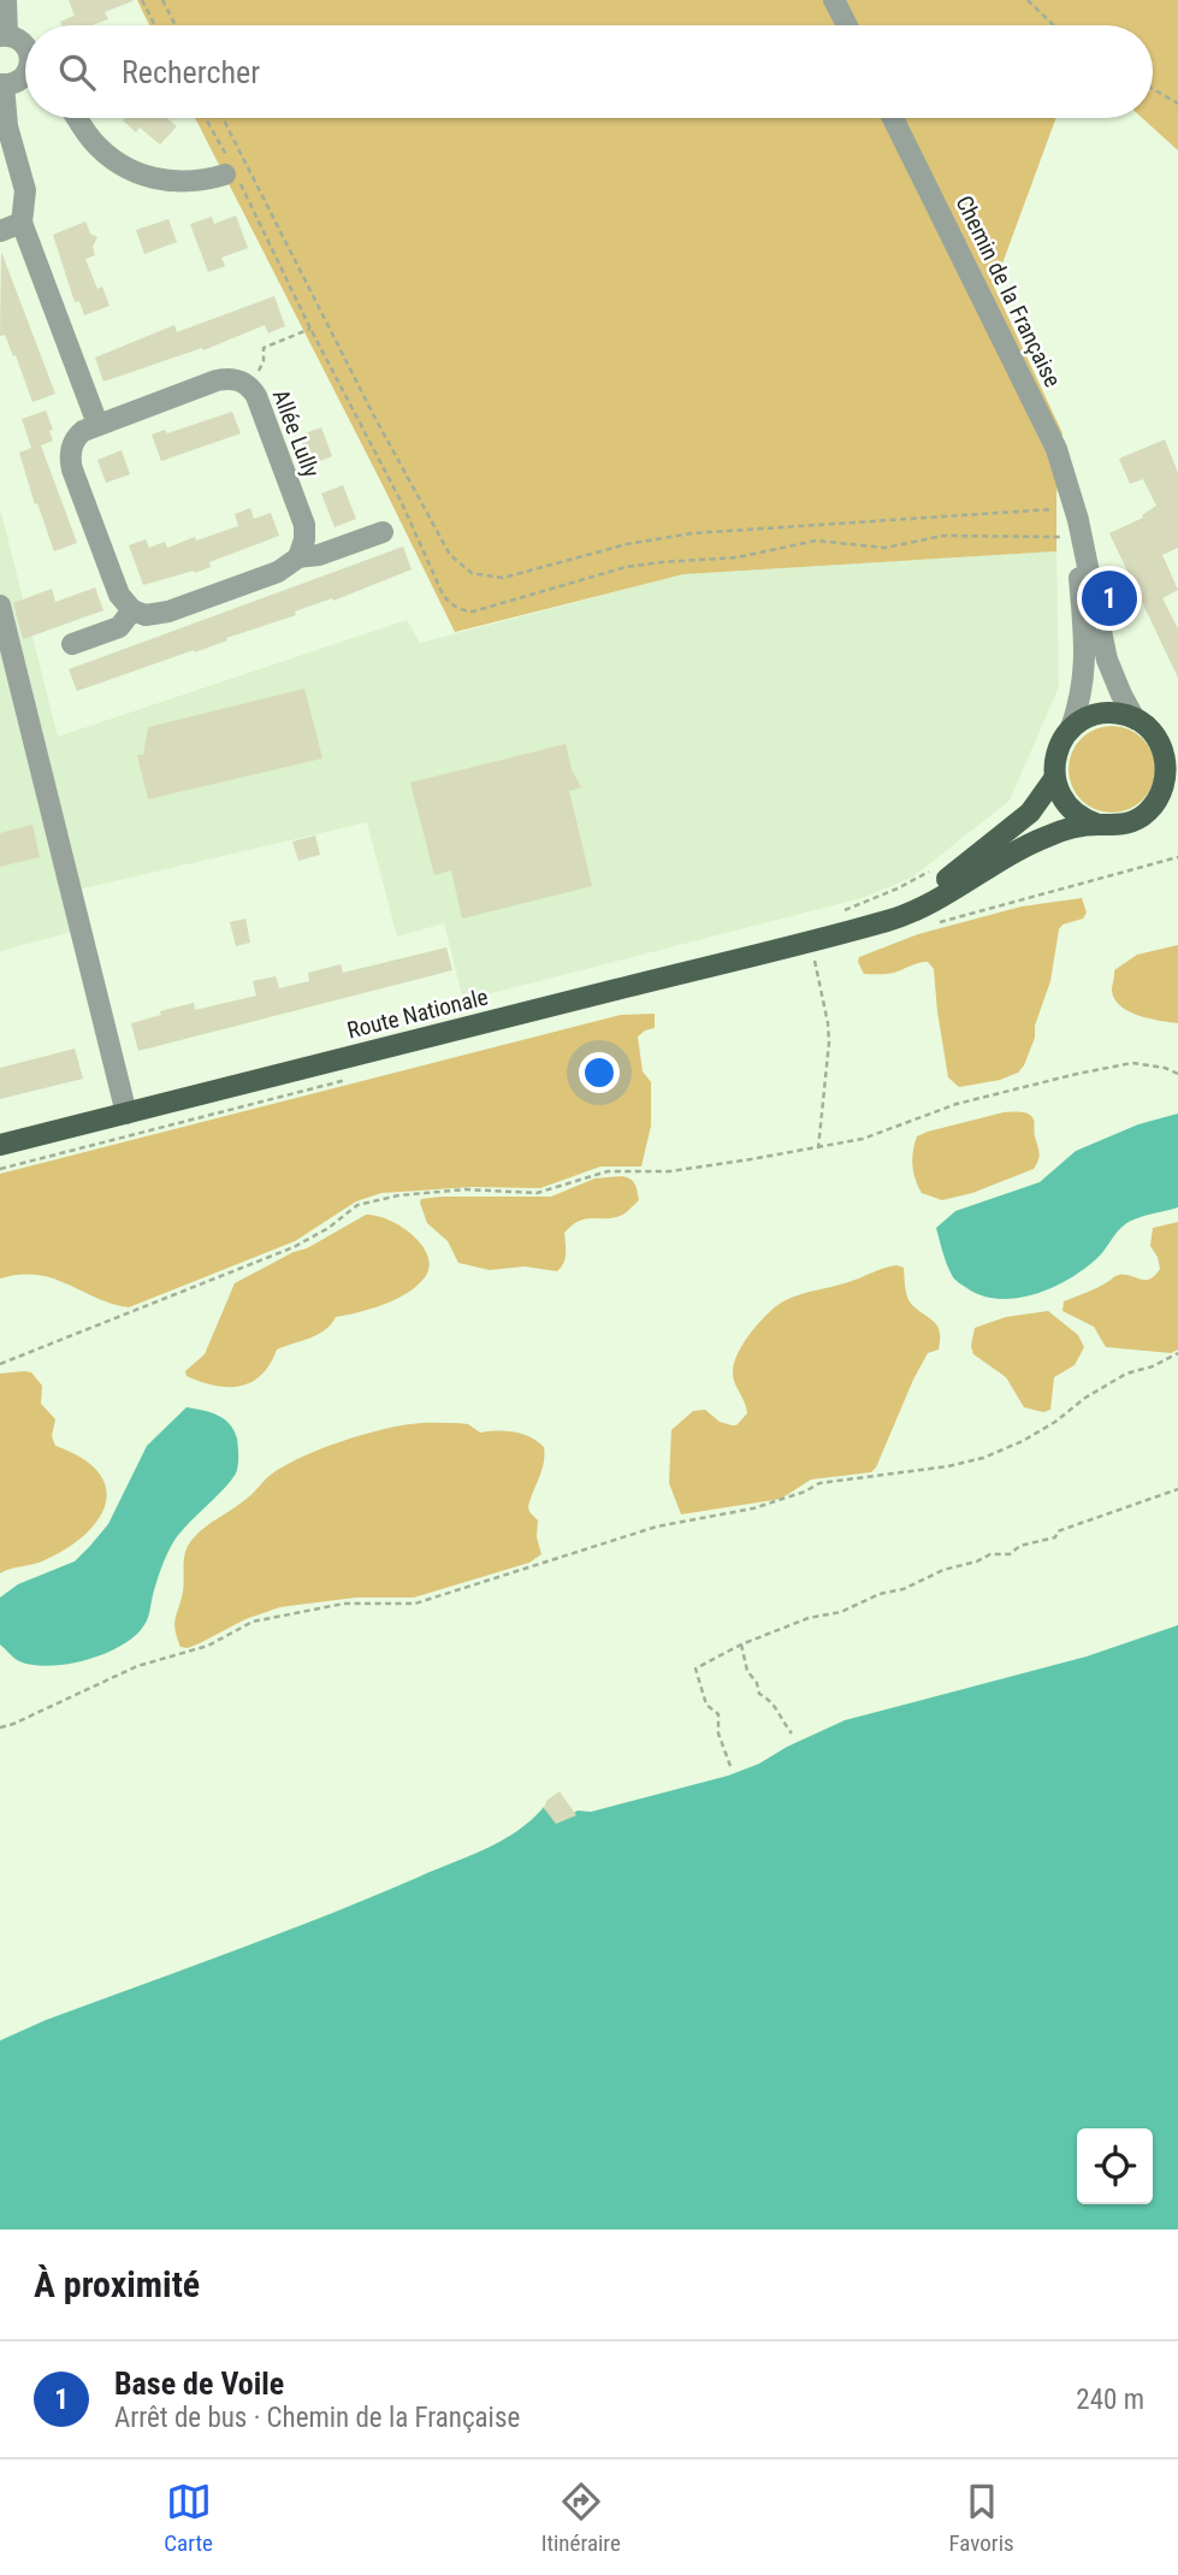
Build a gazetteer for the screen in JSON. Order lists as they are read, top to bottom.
{
  "streets": {
    "main road": ["Route Nationale"],
    "street": ["Chemin de la Française", "Allée Lully"]
  },
  "page": {
    "search": "Rechercher",
    "pins": "1",
    "heading": "À proximité",
    "list": [
      {
        "mark": "1",
        "name": "Base de Voile",
        "note": "Arrêt de bus · Chemin de la Française",
        "value": "240 m"
      }
    ],
    "nav": ["Carte", "Itinéraire", "Favoris"]
  }
}
